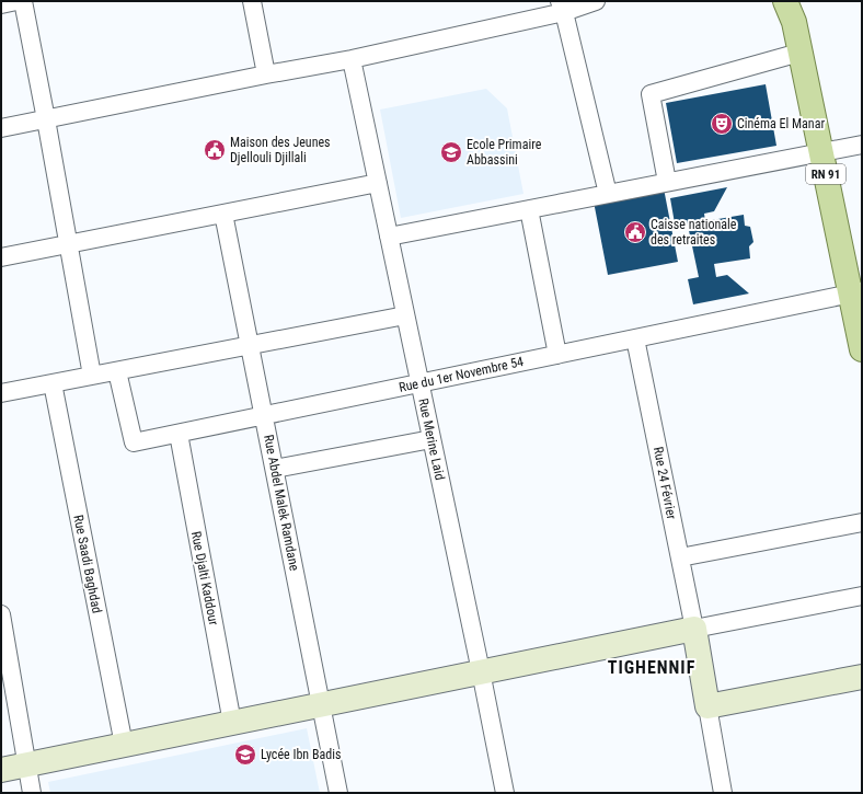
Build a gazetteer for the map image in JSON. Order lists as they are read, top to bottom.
{
  "streets": {
    "main road": ["RN 91", "Rue 24 Février"],
    "street": [
      "Rue du 1er Novembre 54",
      "Rue Merine Laid",
      "Rue Abdel Malek Ramdane",
      "Rue Saadi Baghdad",
      "Rue Djalti Kaddour"
    ]
  },
  "crossings": [
    ["RN 91", "Rue du 1er Novembre 54"],
    ["Rue du 1er Novembre 54", "Rue Merine Laid"],
    ["Rue du 1er Novembre 54", "Rue 24 Février"],
    ["Rue du 1er Novembre 54", "Rue Abdel Malek Ramdane"],
    ["Rue du 1er Novembre 54", "Rue Djalti Kaddour"]
  ],
  "districts": ["TIGHENNIF"],
  "places": {
    "theatre": ["Cinéma El Manar"],
    "public building": ["Maison des Jeunes Djellouli Djillali", "Caisse nationale des retraites"],
    "school or university": ["Ecole Primaire Abbassini", "Lycée Ibn Badis"]
  }
}
